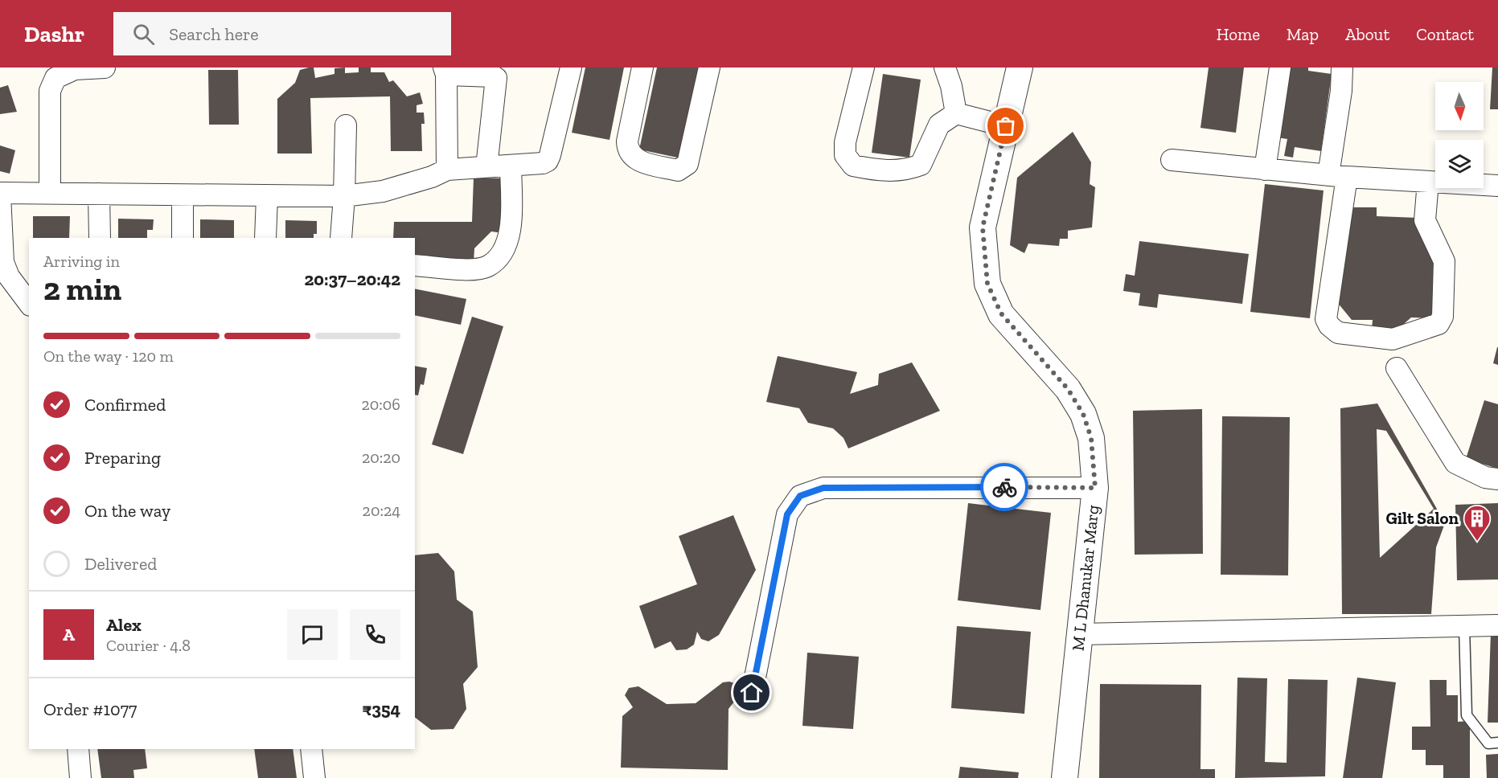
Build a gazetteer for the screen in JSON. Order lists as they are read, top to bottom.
{
  "streets": {
    "street": ["M L Dhanukar Marg"]
  },
  "places": {
    "building": ["Gilt Salon"]
  },
  "north": "bottom",
  "page": {
    "header": "Dashr",
    "search": "Search here",
    "nav": [
      "Home",
      "Map",
      "About",
      "Contact"
    ],
    "heading": ["2 min", "Arriving in", "20:37–20:42"],
    "panel": [
      "Alex",
      "Courier · 4.8",
      "Order #1077",
      "₹354"
    ],
    "bar": "On the way · 120 m",
    "list": [
      ["Confirmed", "20:06"],
      ["Preparing", "20:20"],
      ["On the way", "20:24"],
      "Delivered"
    ],
    "round": "A"
  }
}
